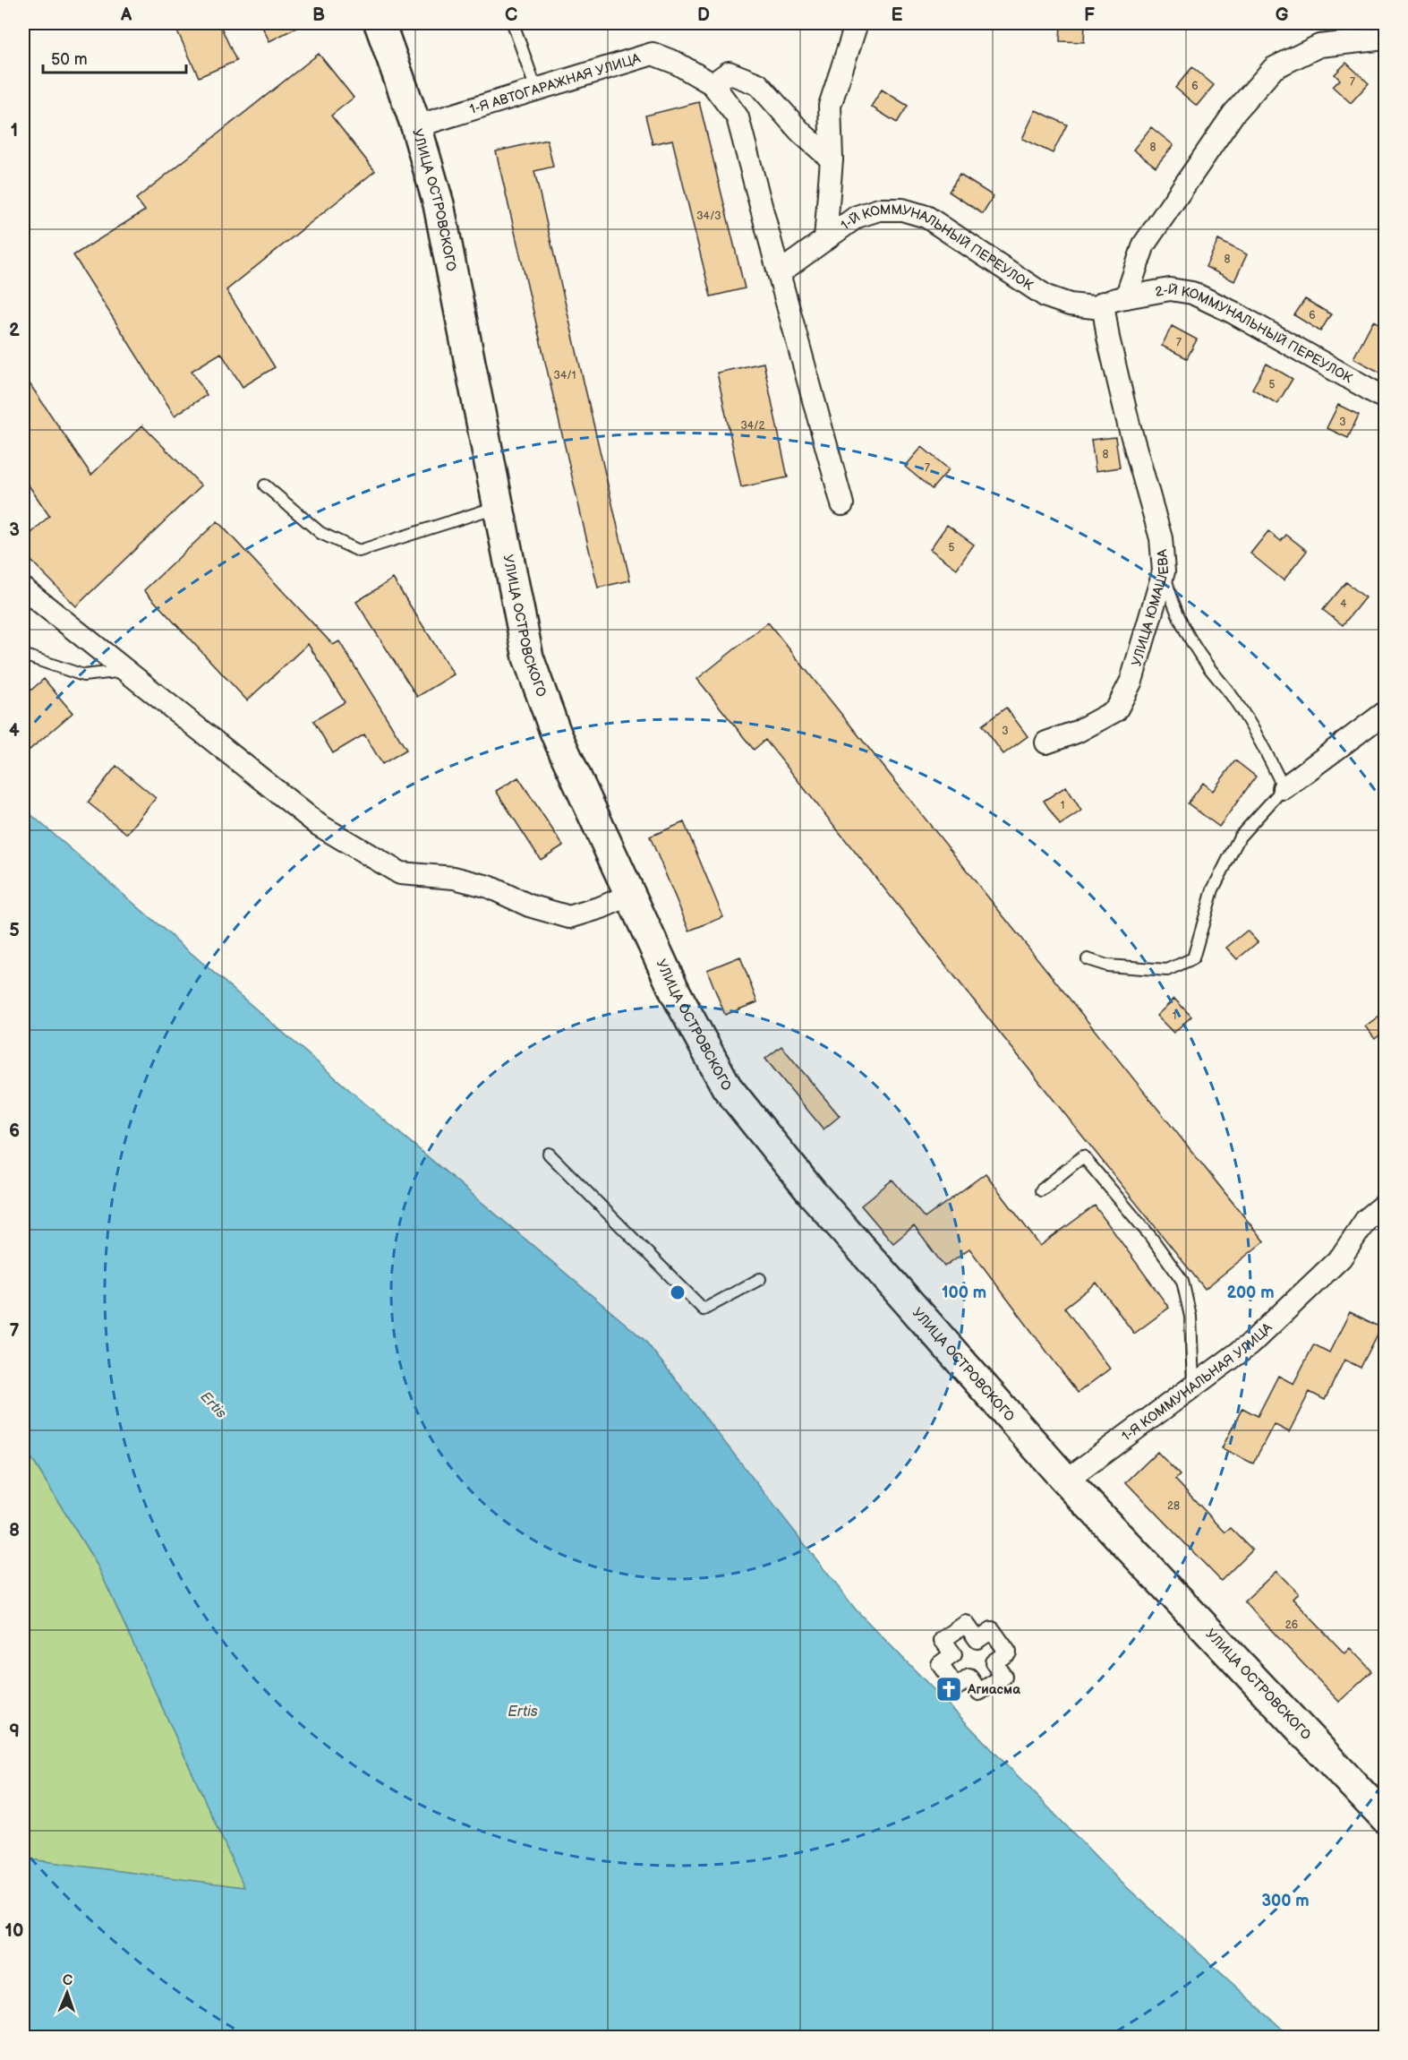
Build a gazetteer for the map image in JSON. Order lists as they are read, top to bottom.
{
  "streets": {
    "main road": ["УЛИЦА ОСТРОВСКОГО"],
    "street": [
      "1-Я АВТОГАРАЖНАЯ УЛИЦА",
      "1-Й КОММУНАЛЬНЫЙ ПЕРЕУЛОК",
      "2-Й КОММУНАЛЬНЫЙ ПЕРЕУЛОК",
      "УЛИЦА ЮМАШЕВА",
      "1-Я КОММУНАЛЬНАЯ УЛИЦА"
    ]
  },
  "crossings": [
    ["1-Я АВТОГАРАЖНАЯ УЛИЦА", "УЛИЦА ОСТРОВСКОГО"],
    ["УЛИЦА ОСТРОВСКОГО", "1-Я КОММУНАЛЬНАЯ УЛИЦА"],
    ["1-Й КОММУНАЛЬНЫЙ ПЕРЕУЛОК", "2-Й КОММУНАЛЬНЫЙ ПЕРЕУЛОК"],
    ["1-Й КОММУНАЛЬНЫЙ ПЕРЕУЛОК", "УЛИЦА ЮМАШЕВА"],
    ["2-Й КОММУНАЛЬНЫЙ ПЕРЕУЛОК", "УЛИЦА ЮМАШЕВА"]
  ],
  "water": ["Ertis"],
  "places": {
    "church": ["Агиасма"]
  },
  "house_numbers": [
    "7",
    "6",
    "8",
    "34/3",
    "8",
    "6",
    "7",
    "34/1",
    "5",
    "3",
    "34/2",
    "8",
    "7",
    "5",
    "4",
    "3",
    "1",
    "1",
    "28",
    "26"
  ],
  "scale_bar": "50 m",
  "north": "top",
  "grid": {
    "columns": [
      "A",
      "B",
      "C",
      "D",
      "E",
      "F",
      "G"
    ],
    "rows": [
      "1",
      "2",
      "3",
      "4",
      "5",
      "6",
      "7",
      "8",
      "9",
      "10"
    ]
  },
  "rings": ["100 m", "200 m", "300 m"]
}
